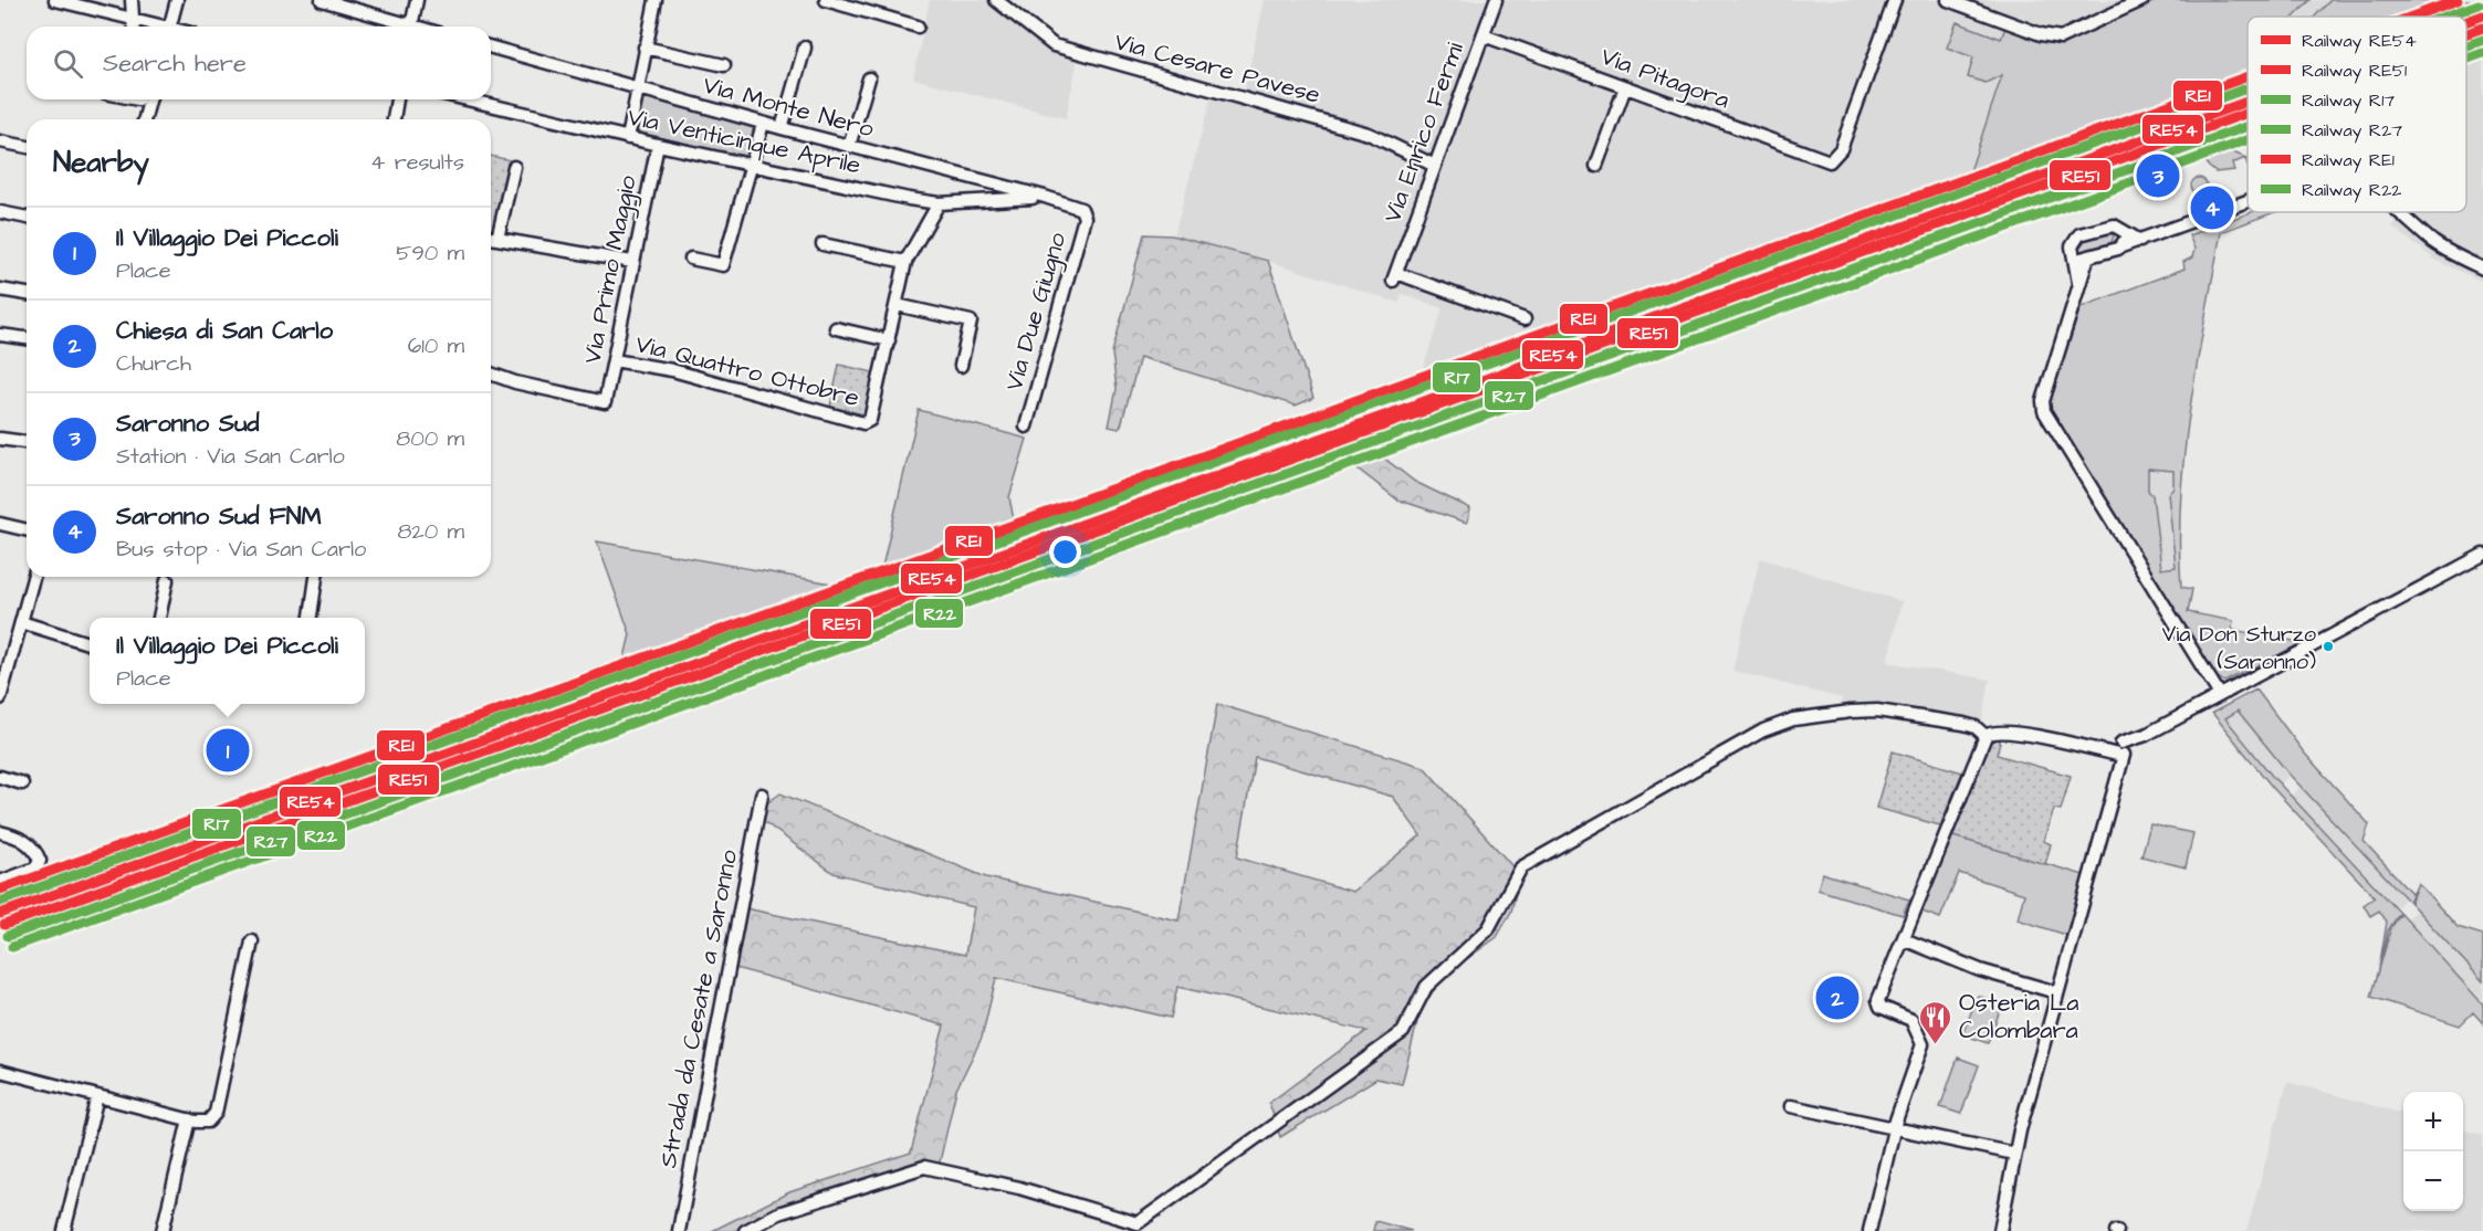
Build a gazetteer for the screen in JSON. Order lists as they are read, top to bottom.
{
  "streets": {
    "street": [
      "Via Cesare Pavese",
      "Via Pitagora",
      "Via Monte Nero",
      "Via Enrico Fermi",
      "Via Venticinque Aprile",
      "Via Primo Maggio",
      "Via Due Giugno",
      "Via Quattro Ottobre",
      "Strada da Cesate a Saronno"
    ]
  },
  "crossings": [
    ["Via Cesare Pavese", "Via Enrico Fermi"],
    ["Via Pitagora", "Via Enrico Fermi"],
    ["Via Monte Nero", "Via Venticinque Aprile"],
    ["Via Monte Nero", "Via Due Giugno"],
    ["Via Venticinque Aprile", "Via Primo Maggio"],
    ["Via Primo Maggio", "Via Quattro Ottobre"]
  ],
  "places": {
    "other": ["Via Don Sturzo (Saronno)"],
    "restaurant": ["Osteria La Colombara"]
  },
  "lines": [
    "rail line RE1",
    "rail line R17",
    "rail line RE54",
    "rail line RE51",
    "rail line R27",
    "rail line R22"
  ],
  "legend": [
    "Railway RE54",
    "Railway RE51",
    "Railway R17",
    "Railway R27",
    "Railway RE1",
    "Railway R22"
  ],
  "page": {
    "search": "Search here",
    "heading": ["Nearby", "4 results"],
    "pins": [
      "3",
      "4",
      "1",
      "2"
    ],
    "list": [
      {
        "mark": "1",
        "name": "Il Villaggio Dei Piccoli",
        "note": "Place",
        "value": "590 m"
      },
      {
        "mark": "2",
        "name": "Chiesa di San Carlo",
        "note": "Church",
        "value": "610 m"
      },
      {
        "mark": "3",
        "name": "Saronno Sud",
        "note": "Station · Via San Carlo",
        "value": "800 m"
      },
      {
        "mark": "4",
        "name": "Saronno Sud FNM",
        "note": "Bus stop · Via San Carlo",
        "value": "820 m"
      }
    ],
    "popup": ["Il Villaggio Dei Piccoli", "Place"],
    "map_buttons": ["+", "−"]
  }
}
